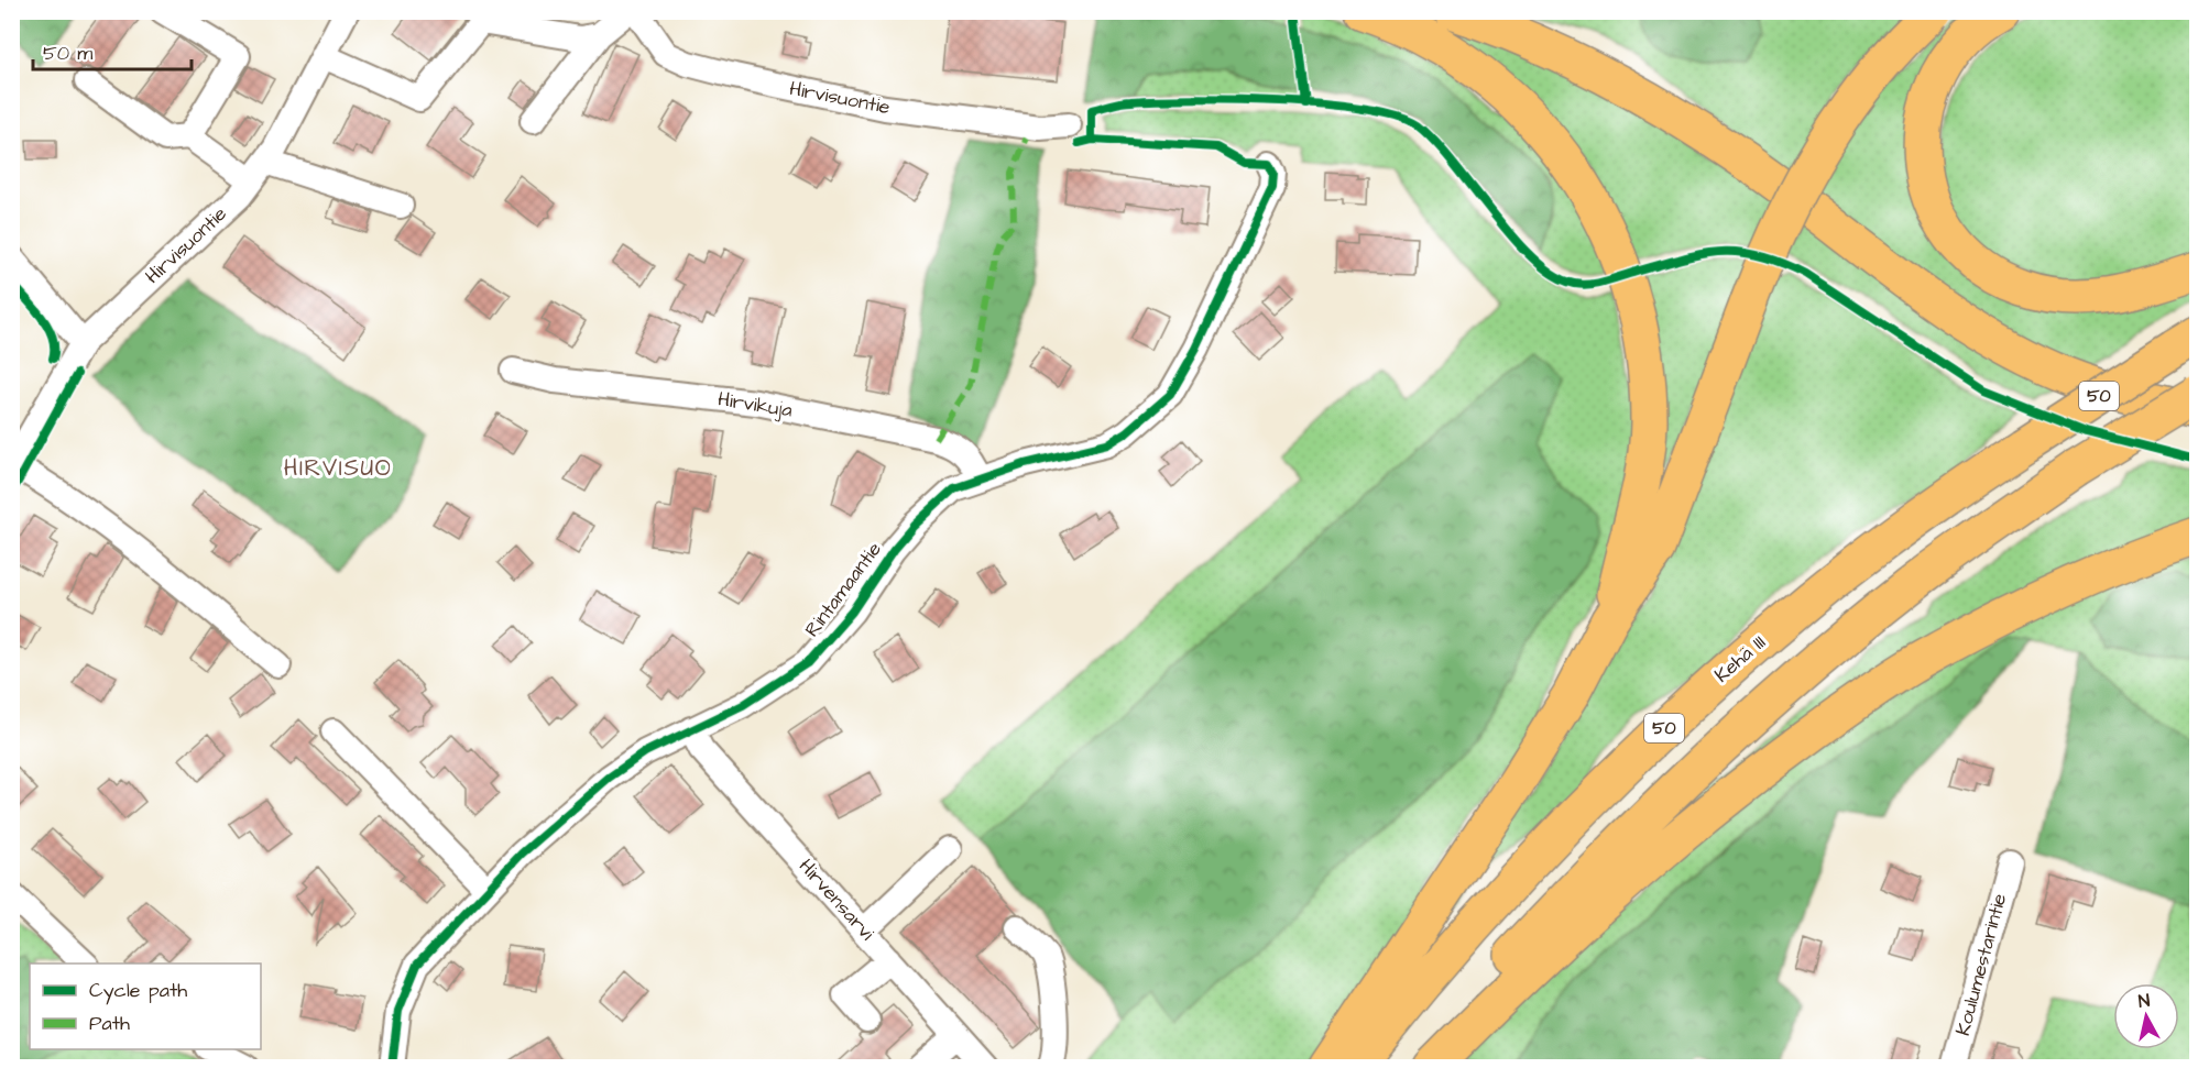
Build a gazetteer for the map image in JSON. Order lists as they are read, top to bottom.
{
  "streets": {
    "highway": ["50", "Kehä III"],
    "street": [
      "Hirvisuontie",
      "Hirvikuja",
      "Rintamaantie",
      "Hirvensarvi",
      "Koulumestarintie"
    ]
  },
  "crossings": [
    ["Hirvikuja", "Rintamaantie"],
    ["Rintamaantie", "Hirvensarvi"]
  ],
  "districts": ["HIRVISUO"],
  "legend": ["Cycle path", "Path"],
  "scale_bar": "50 m",
  "north": "top"
}
